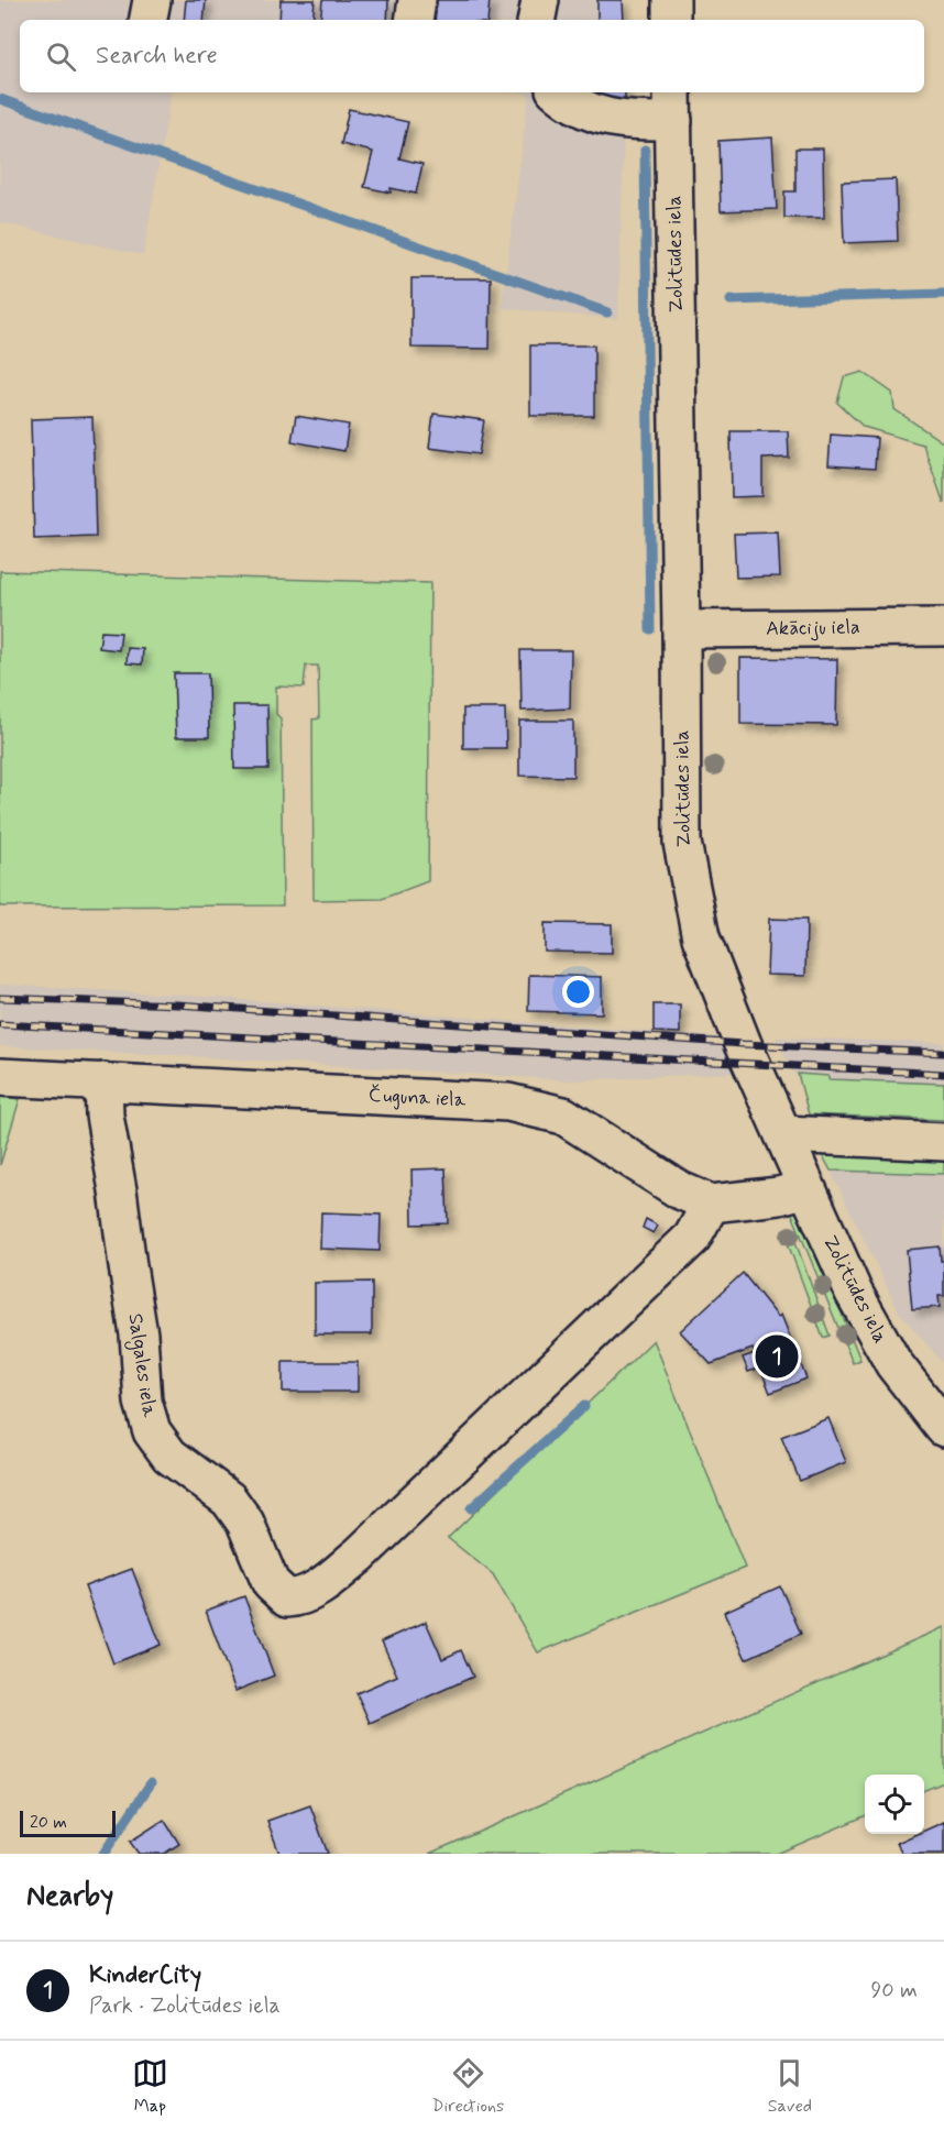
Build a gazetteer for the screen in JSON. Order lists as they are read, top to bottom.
{
  "streets": {
    "street": [
      "Zolitūdes iela",
      "Akāciju iela",
      "Čuguna iela",
      "Salgales iela"
    ]
  },
  "crossings": [
    ["Zolitūdes iela", "Akāciju iela"],
    ["Zolitūdes iela", "Čuguna iela"],
    ["Čuguna iela", "Salgales iela"]
  ],
  "scale_bar": "20 m",
  "page": {
    "search": "Search here",
    "pins": "1",
    "scale": "20 m",
    "heading": "Nearby",
    "list": [
      {
        "mark": "1",
        "name": "KinderCity",
        "note": "Park · Zolitūdes iela",
        "value": "90 m"
      }
    ],
    "nav": ["Map", "Directions", "Saved"]
  }
}
